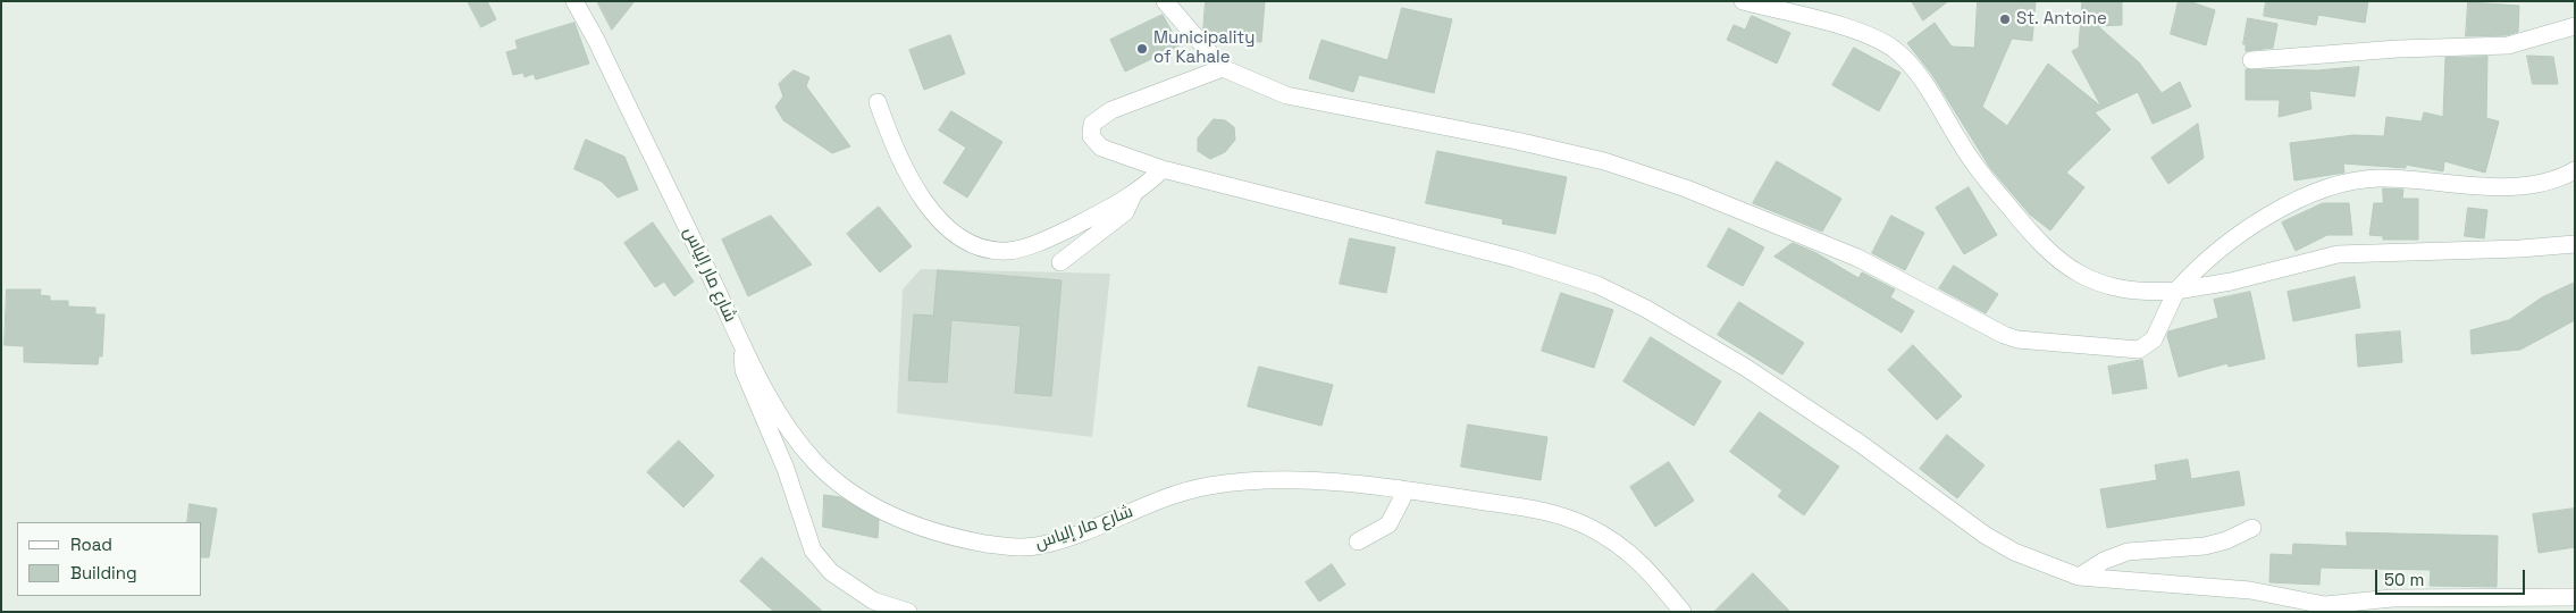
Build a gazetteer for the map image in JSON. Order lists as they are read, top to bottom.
{
  "streets": {
    "street": ["شارع مار إلياس"]
  },
  "places": ["St. Antoine", "Municipality of Kahale"],
  "legend": ["Road", "Building"],
  "scale_bar": "50 m"
}
